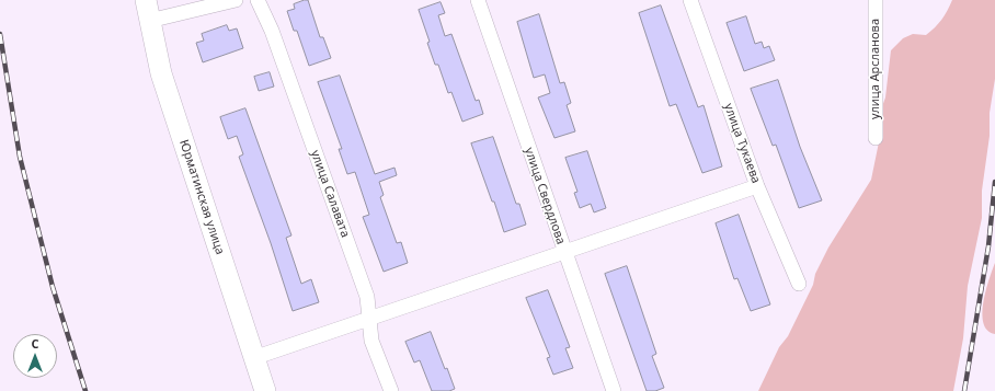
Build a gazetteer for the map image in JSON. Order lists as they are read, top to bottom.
{
  "streets": {
    "main road": ["Юрматинская улица"],
    "street": [
      "улица Арсланова",
      "улица Тукаева",
      "улица Салавата",
      "улица Свердлова"
    ]
  },
  "north": "top"
}
